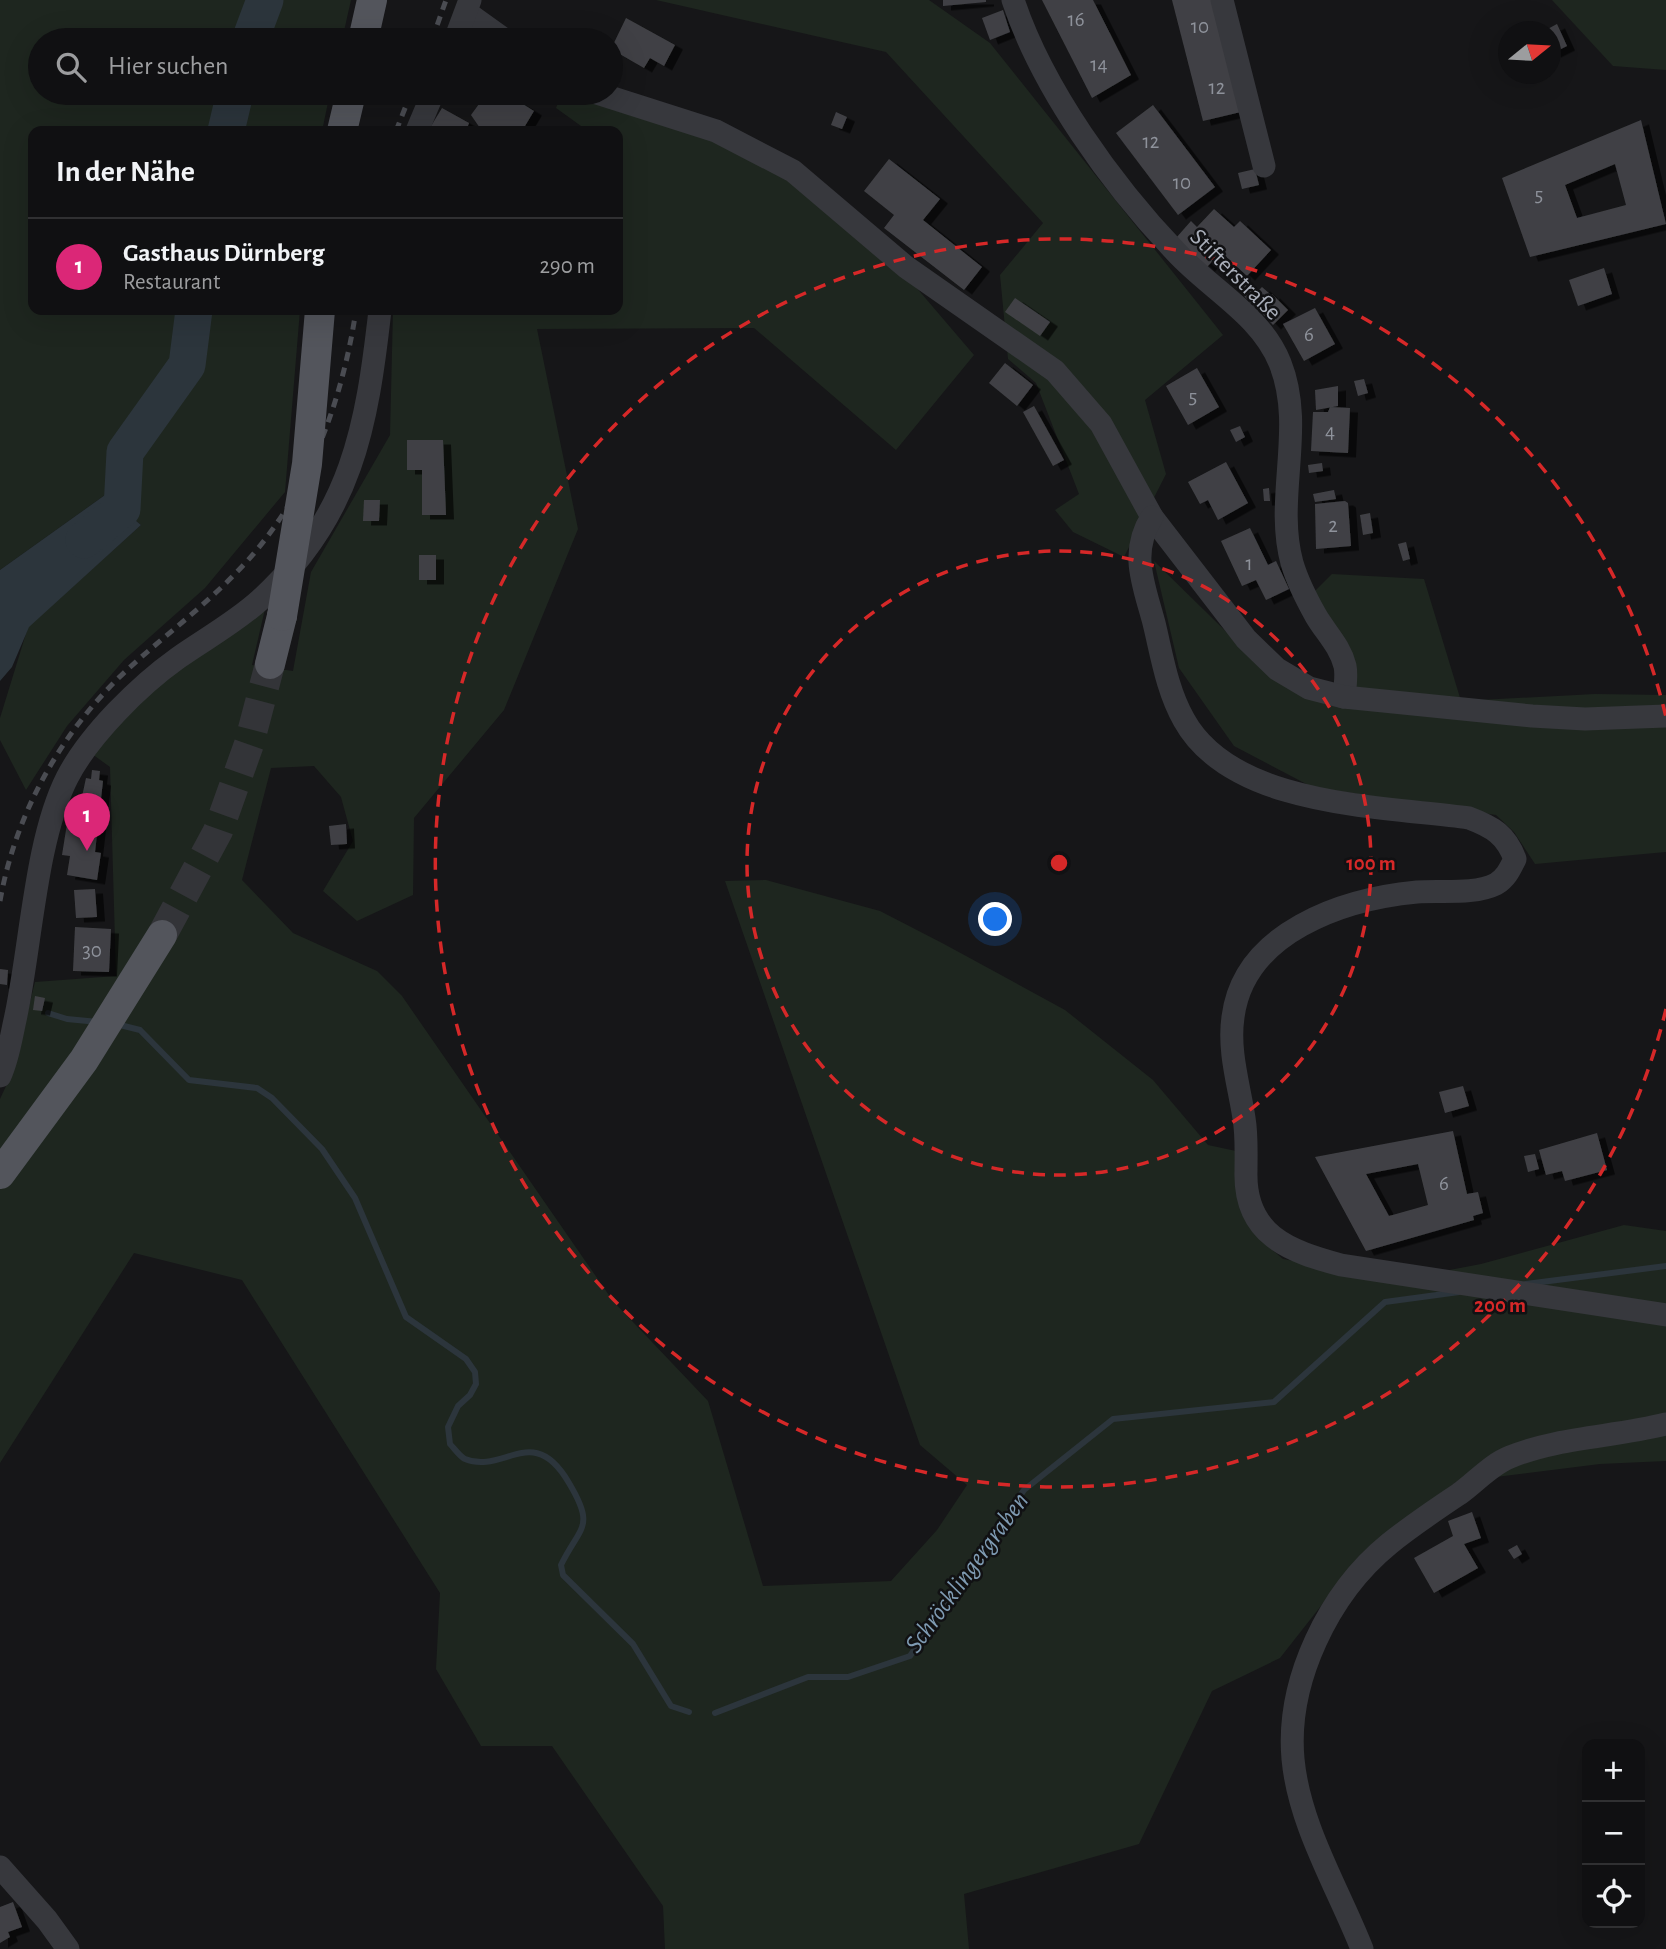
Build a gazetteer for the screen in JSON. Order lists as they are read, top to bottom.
{
  "streets": {
    "street": ["Stifterstraße"]
  },
  "water": ["Schröcklingergraben"],
  "house_numbers": [
    "16",
    "10",
    "14",
    "12",
    "12",
    "10",
    "5",
    "6",
    "5",
    "4",
    "2",
    "1",
    "30",
    "6"
  ],
  "north": "right",
  "page": {
    "search": "Hier suchen",
    "heading": "In der Nähe",
    "list": [
      {
        "mark": "1",
        "name": "Gasthaus Dürnberg",
        "note": "Restaurant",
        "value": "290 m"
      }
    ],
    "pins": "1",
    "map_buttons": ["+", "−"]
  },
  "rings": ["100 m", "200 m"]
}
